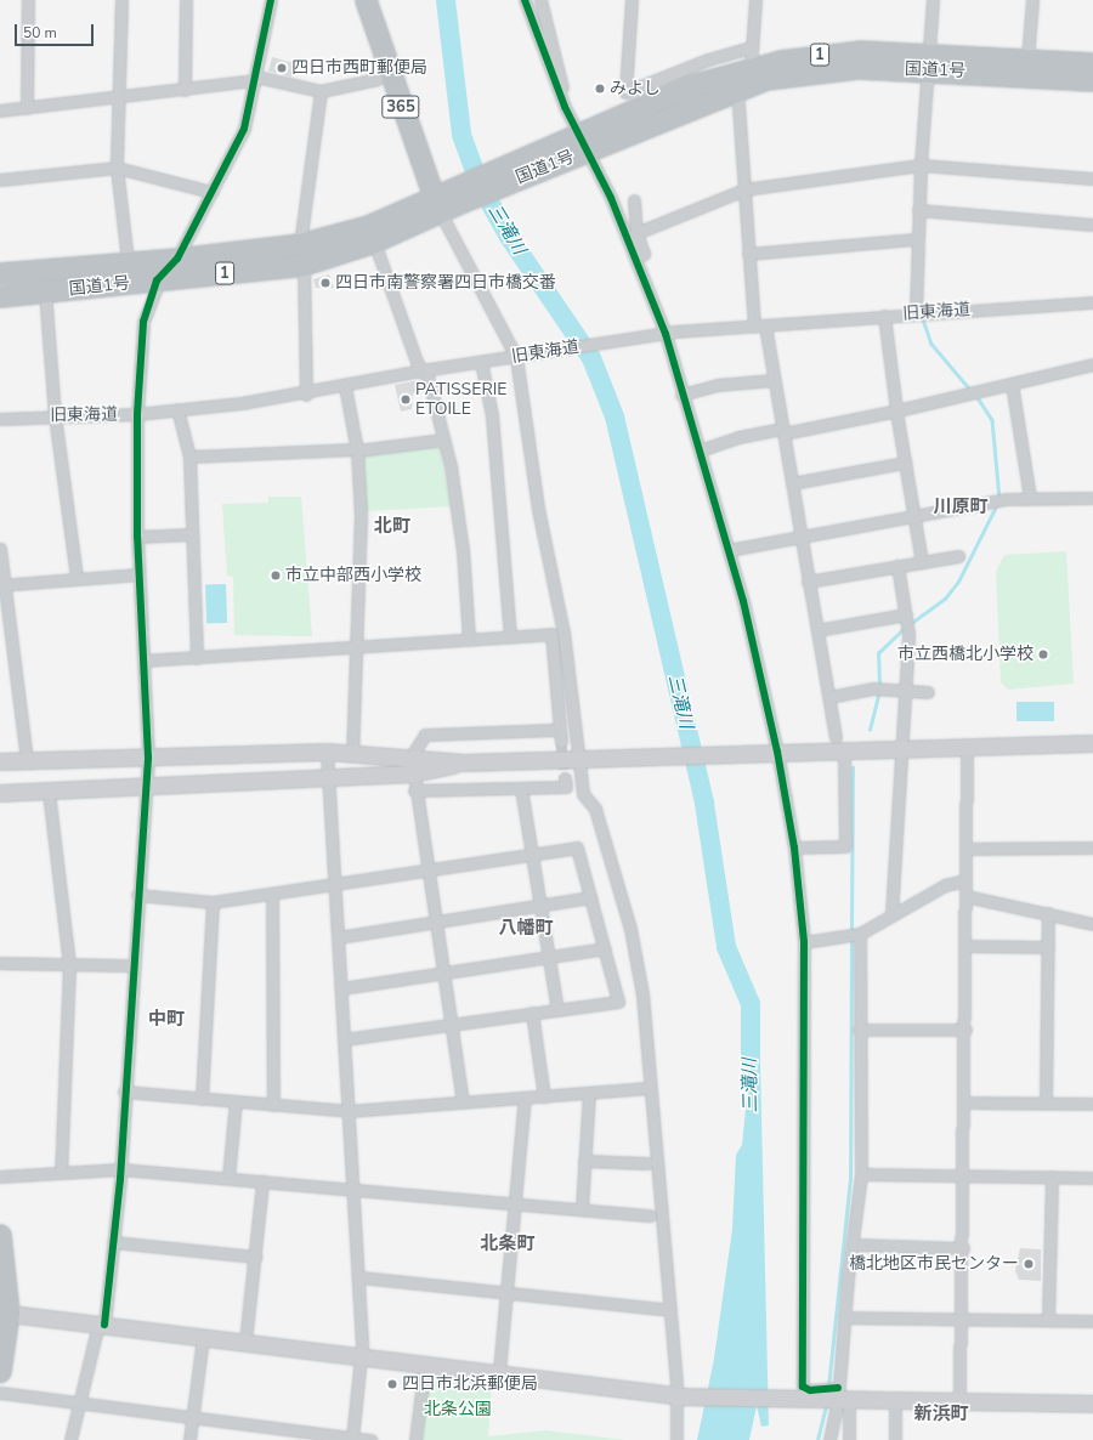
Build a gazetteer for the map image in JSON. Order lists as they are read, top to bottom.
{
  "streets": {
    "highway": ["1", "国道1号", "365"],
    "street": ["旧東海道"]
  },
  "crossings": [
    ["国道1号", "365"]
  ],
  "districts": [
    "川原町",
    "北町",
    "八幡町",
    "中町",
    "北条町",
    "新浜町"
  ],
  "water": ["三滝川"],
  "parks": ["北条公園"],
  "places": [
    "四日市西町郵便局",
    "みよし",
    "四日市南警察署四日市橋交番",
    "PATISSERIE ETOILE",
    "市立中部西小学校",
    "市立西橋北小学校",
    "橋北地区市民センター",
    "四日市北浜郵便局"
  ],
  "scale_bar": "50 m"
}
